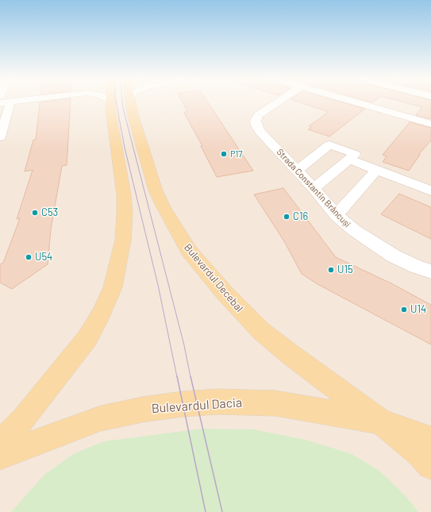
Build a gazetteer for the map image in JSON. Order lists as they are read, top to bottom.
{
  "streets": {
    "main road": ["Bulevardul Decebal", "Bulevardul Dacia"],
    "street": ["Strada Constantin Brâncuși"]
  },
  "crossings": [
    ["Bulevardul Decebal", "Bulevardul Dacia"]
  ],
  "places": [
    "P17",
    "C53",
    "C16",
    "U54",
    "U15",
    "U14"
  ]
}
